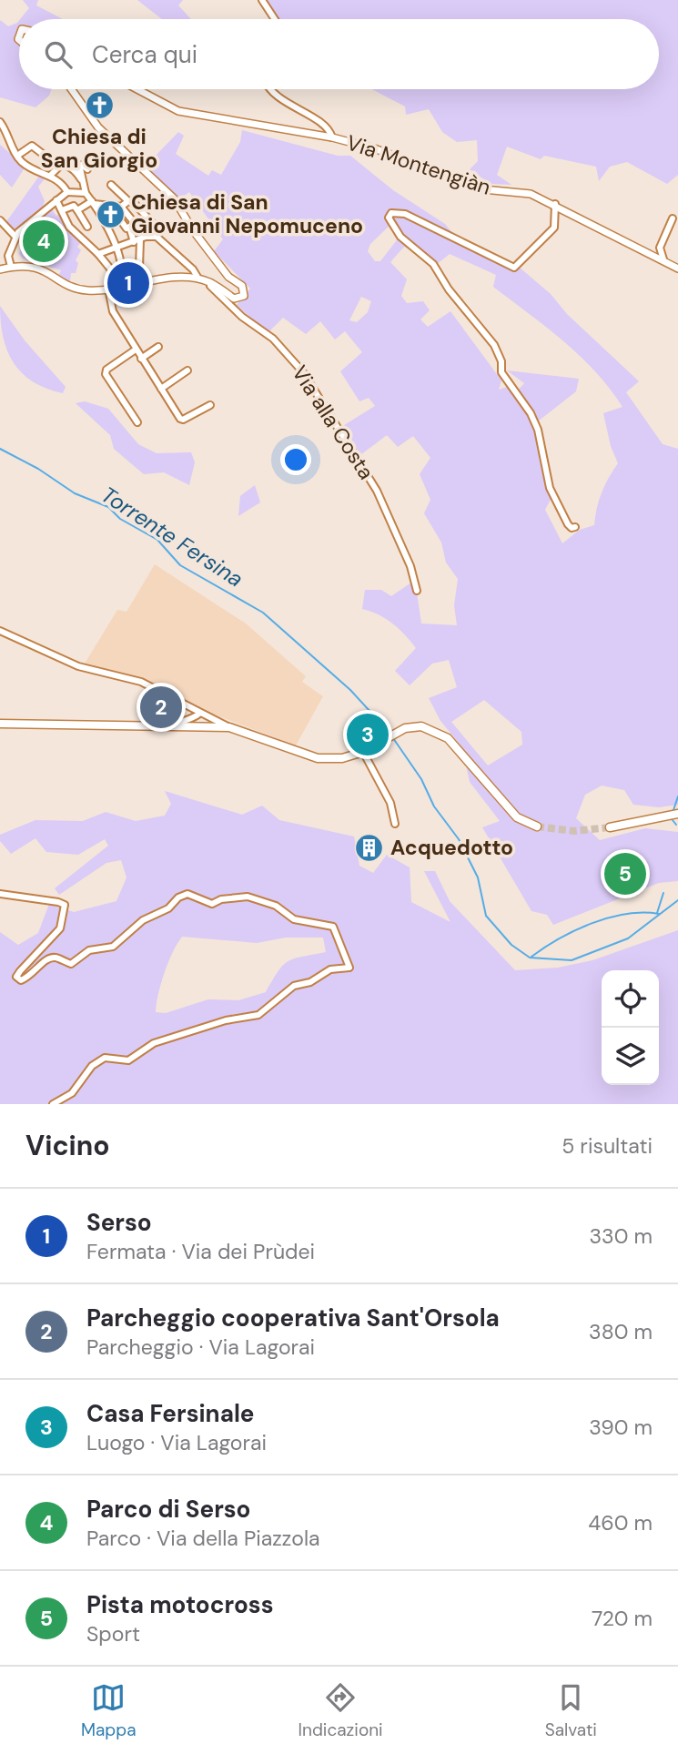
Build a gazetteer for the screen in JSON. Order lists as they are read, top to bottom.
{
  "streets": {
    "street": ["Via Montengiàn", "Via alla Costa"]
  },
  "water": ["Torrente Fersina"],
  "places": {
    "church": ["Chiesa di San Giorgio", "Chiesa di San Giovanni Nepomuceno"],
    "building": ["Acquedotto"]
  },
  "page": {
    "search": "Cerca qui",
    "pins": [
      "4",
      "1",
      "2",
      "3",
      "5"
    ],
    "heading": ["Vicino", "5 risultati"],
    "list": [
      {
        "mark": "1",
        "name": "Serso",
        "note": "Fermata · Via dei Prùdei",
        "value": "330 m"
      },
      {
        "mark": "2",
        "name": "Parcheggio cooperativa Sant'Orsola",
        "note": "Parcheggio · Via Lagorai",
        "value": "380 m"
      },
      {
        "mark": "3",
        "name": "Casa Fersinale",
        "note": "Luogo · Via Lagorai",
        "value": "390 m"
      },
      {
        "mark": "4",
        "name": "Parco di Serso",
        "note": "Parco · Via della Piazzola",
        "value": "460 m"
      },
      {
        "mark": "5",
        "name": "Pista motocross",
        "note": "Sport",
        "value": "720 m"
      }
    ],
    "nav": ["Mappa", "Indicazioni", "Salvati"]
  }
}
